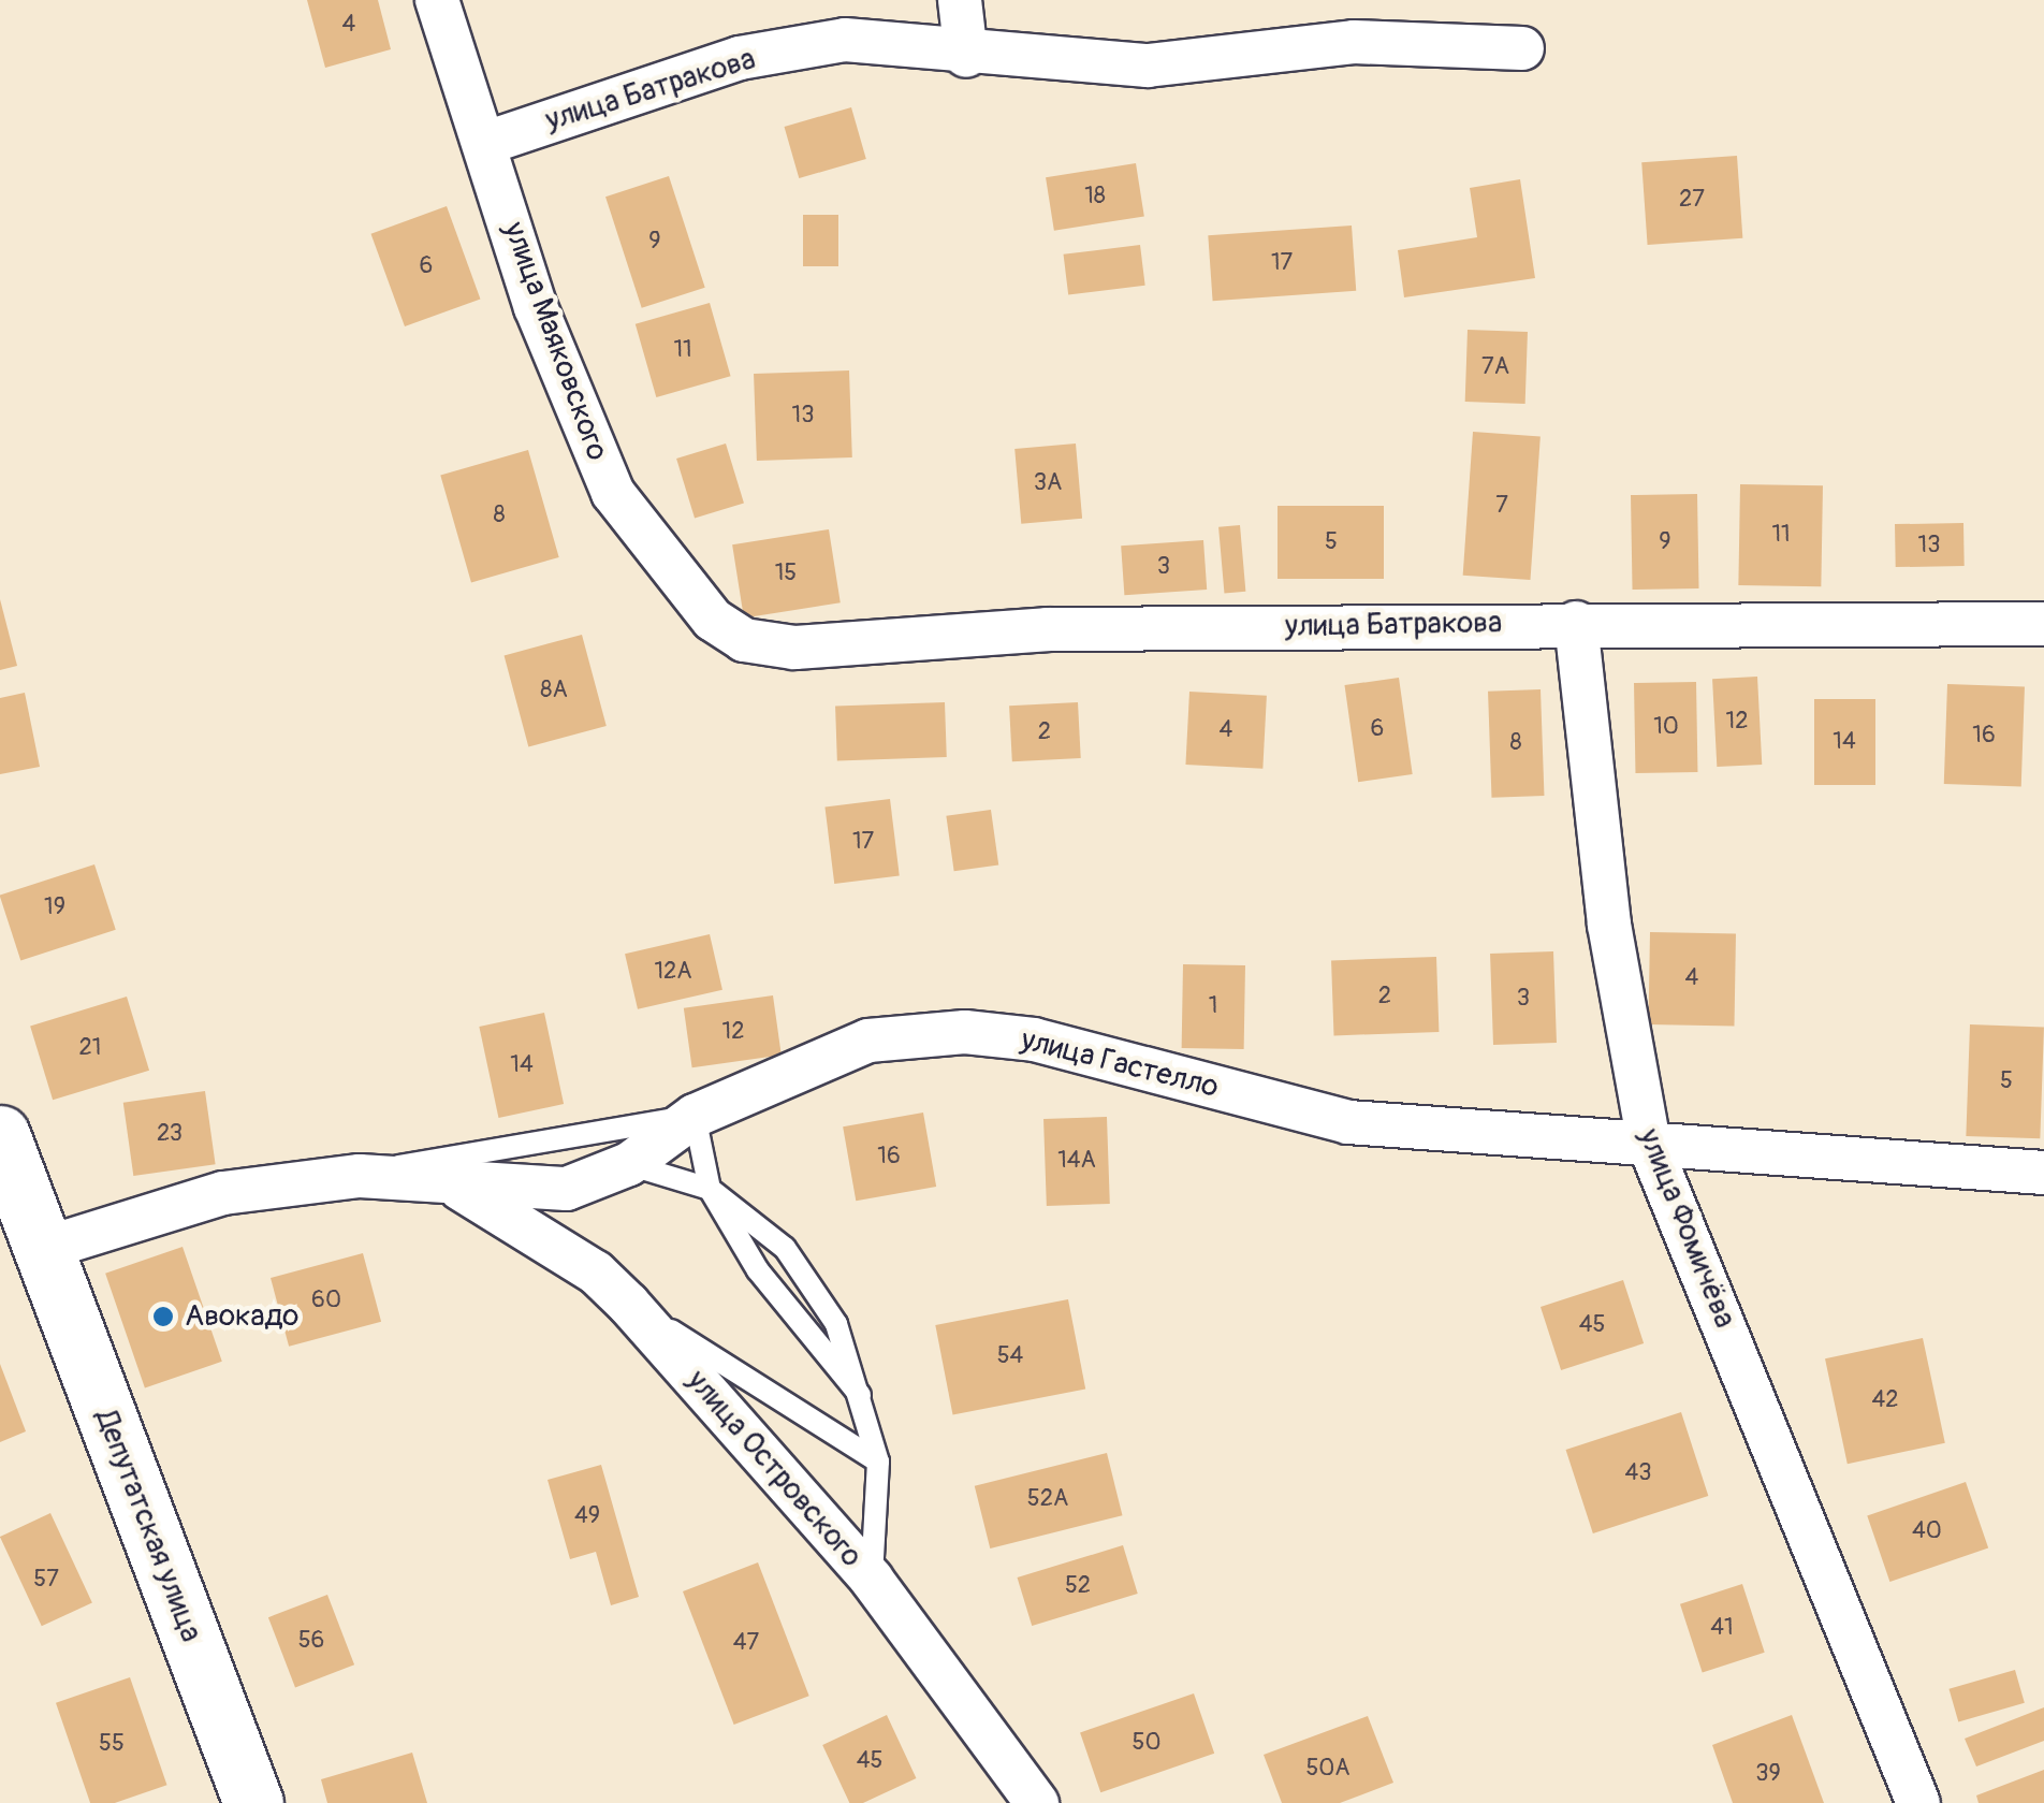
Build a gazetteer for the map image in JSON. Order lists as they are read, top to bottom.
{
  "streets": {
    "main road": ["Депутатская улица"],
    "street": [
      "улица Батракова",
      "улица Маяковского",
      "улица Гастелло",
      "улица Фомичёва",
      "улица Островского"
    ]
  },
  "crossings": [
    ["улица Батракова", "улица Маяковского"],
    ["улица Батракова", "улица Фомичёва"],
    ["улица Гастелло", "улица Фомичёва"],
    ["улица Гастелло", "улица Островского"],
    ["улица Гастелло", "Депутатская улица"]
  ],
  "places": ["Авокадо"],
  "house_numbers": [
    "4",
    "18",
    "27",
    "9",
    "17",
    "6",
    "11",
    "7А",
    "13",
    "3А",
    "7",
    "8",
    "11",
    "5",
    "9",
    "13",
    "3",
    "15",
    "8А",
    "12",
    "10",
    "6",
    "4",
    "2",
    "16",
    "14",
    "8",
    "17",
    "19",
    "12А",
    "4",
    "2",
    "3",
    "1",
    "12",
    "21",
    "14",
    "5",
    "23",
    "16",
    "14А",
    "60",
    "45",
    "54",
    "42",
    "43",
    "52А",
    "49",
    "40",
    "57",
    "52",
    "41",
    "56",
    "47",
    "50",
    "55",
    "45",
    "50А",
    "39"
  ]
}
